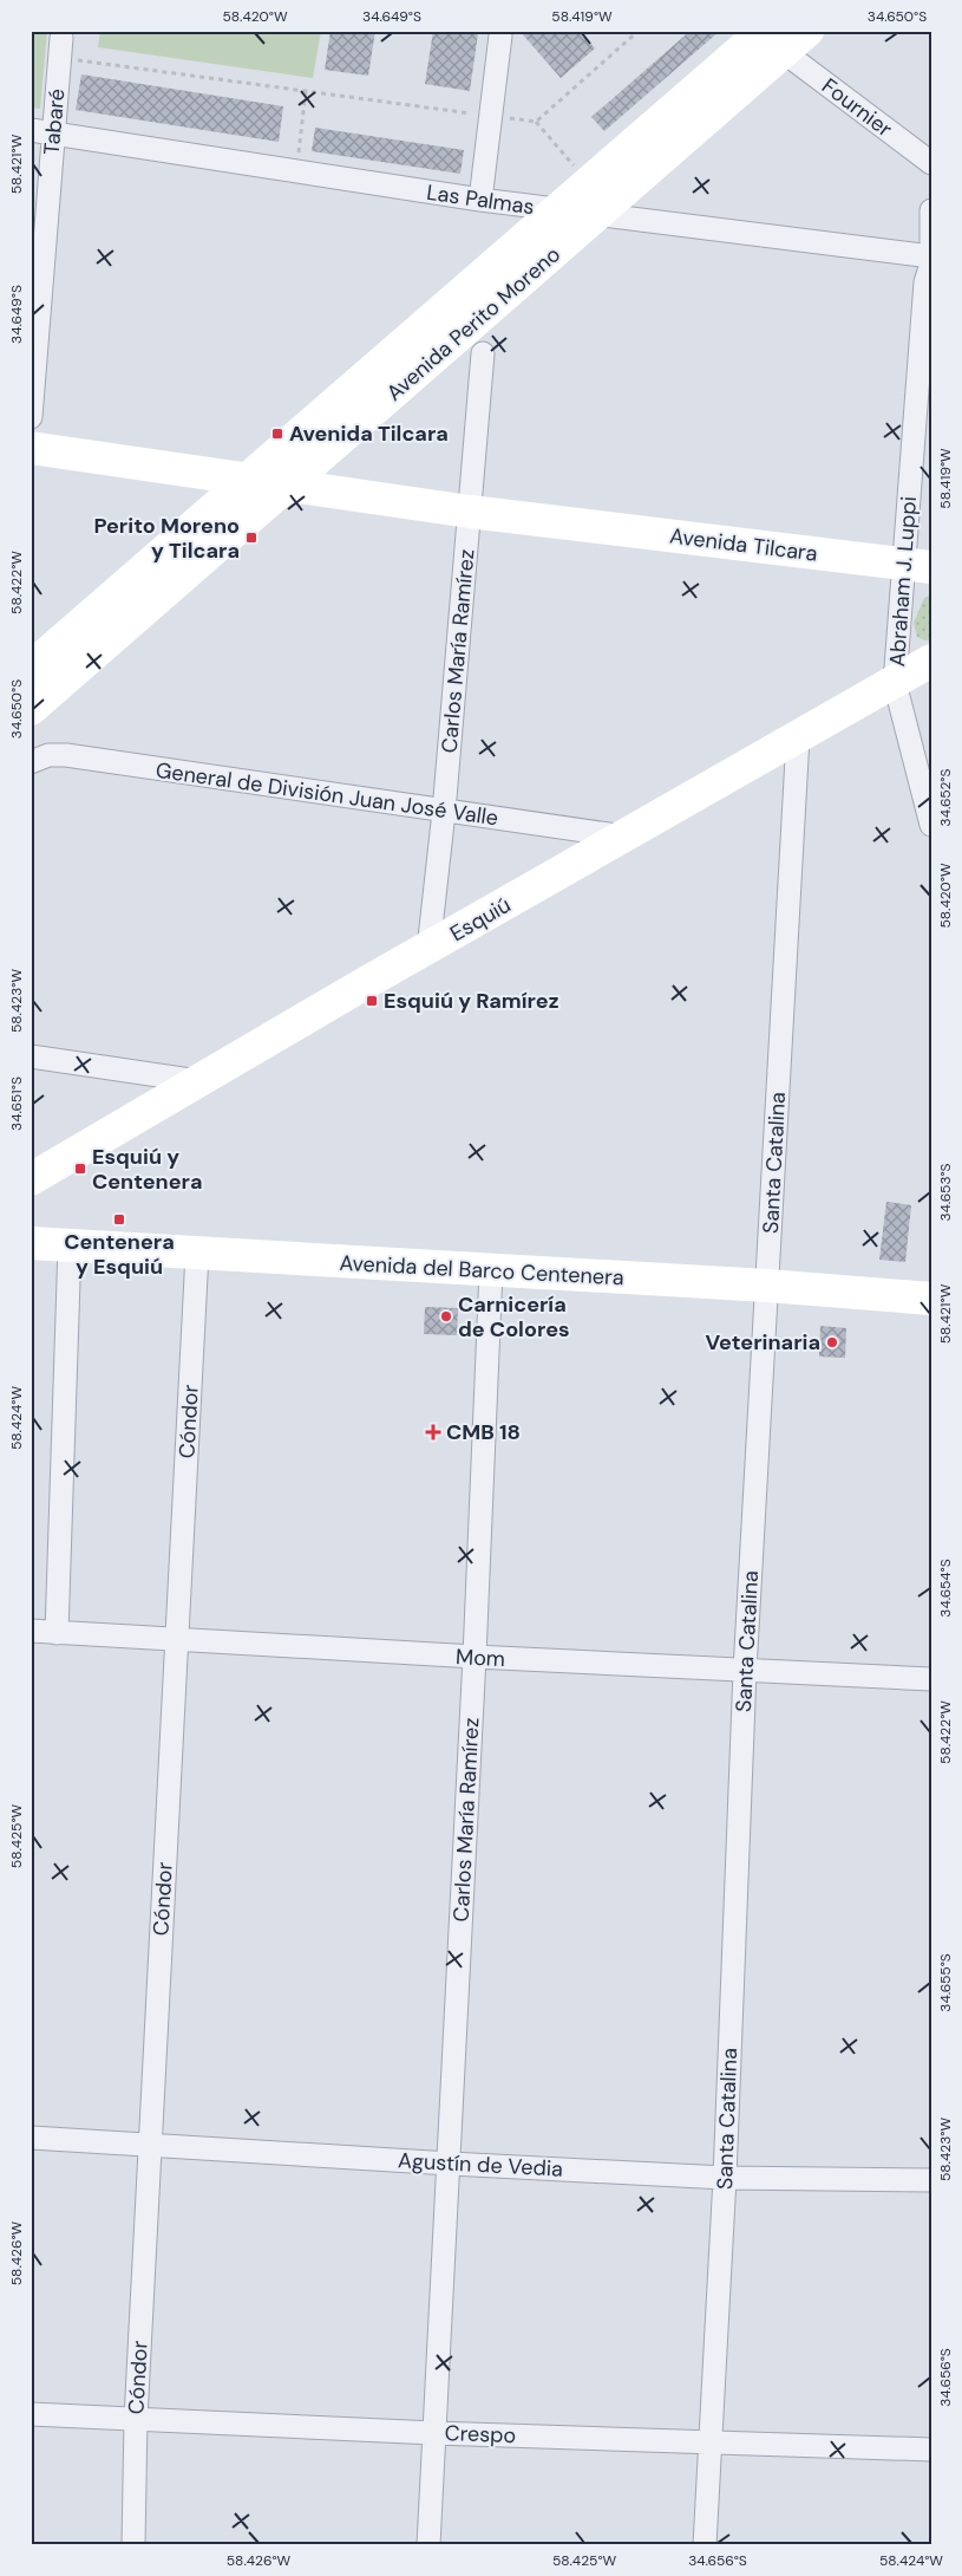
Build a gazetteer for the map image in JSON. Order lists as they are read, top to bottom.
{
  "streets": {
    "main road": [
      "Avenida Perito Moreno",
      "Avenida Tilcara",
      "Esquiú",
      "Avenida del Barco Centenera"
    ],
    "street": [
      "Fournier",
      "Tabaré",
      "Las Palmas",
      "Abraham J. Luppi",
      "Carlos María Ramírez",
      "General de División Juan José Valle",
      "Santa Catalina",
      "Cóndor",
      "Mom",
      "Agustín de Vedia",
      "Crespo"
    ]
  },
  "crossings": [
    ["Fournier", "Avenida Perito Moreno"],
    ["Tabaré", "Las Palmas"],
    ["Las Palmas", "Avenida Perito Moreno"],
    ["Avenida Perito Moreno", "Avenida Tilcara"],
    ["Avenida Tilcara", "Abraham J. Luppi"],
    ["Avenida Tilcara", "Carlos María Ramírez"],
    ["Abraham J. Luppi", "Esquiú"],
    ["Carlos María Ramírez", "General de División Juan José Valle"],
    ["Carlos María Ramírez", "Esquiú"],
    ["Carlos María Ramírez", "Avenida del Barco Centenera"],
    ["Carlos María Ramírez", "Mom"],
    ["Carlos María Ramírez", "Agustín de Vedia"],
    ["Carlos María Ramírez", "Crespo"],
    ["General de División Juan José Valle", "Esquiú"],
    ["Esquiú", "Santa Catalina"],
    ["Santa Catalina", "Avenida del Barco Centenera"],
    ["Santa Catalina", "Mom"],
    ["Santa Catalina", "Agustín de Vedia"],
    ["Santa Catalina", "Crespo"],
    ["Avenida del Barco Centenera", "Cóndor"],
    ["Cóndor", "Mom"],
    ["Cóndor", "Agustín de Vedia"],
    ["Cóndor", "Crespo"]
  ],
  "places": {
    "transit": [
      "Avenida Tilcara",
      "Perito Moreno y Tilcara",
      "Esquiú y Ramírez",
      "Esquiú y Centenera",
      "Centenera y Esquiú"
    ],
    "other": ["Carnicería de Colores", "Veterinaria"],
    "health": ["CMB 18"]
  },
  "coordinates": [
    "58.420°W",
    "34.649°S",
    "58.419°W",
    "34.650°S",
    "58.421°W",
    "58.422°W",
    "34.652°S",
    "58.423°W",
    "34.651°S",
    "34.653°S",
    "58.424°W",
    "34.654°S",
    "58.425°W",
    "34.655°S",
    "58.426°W",
    "34.656°S"
  ]
}
